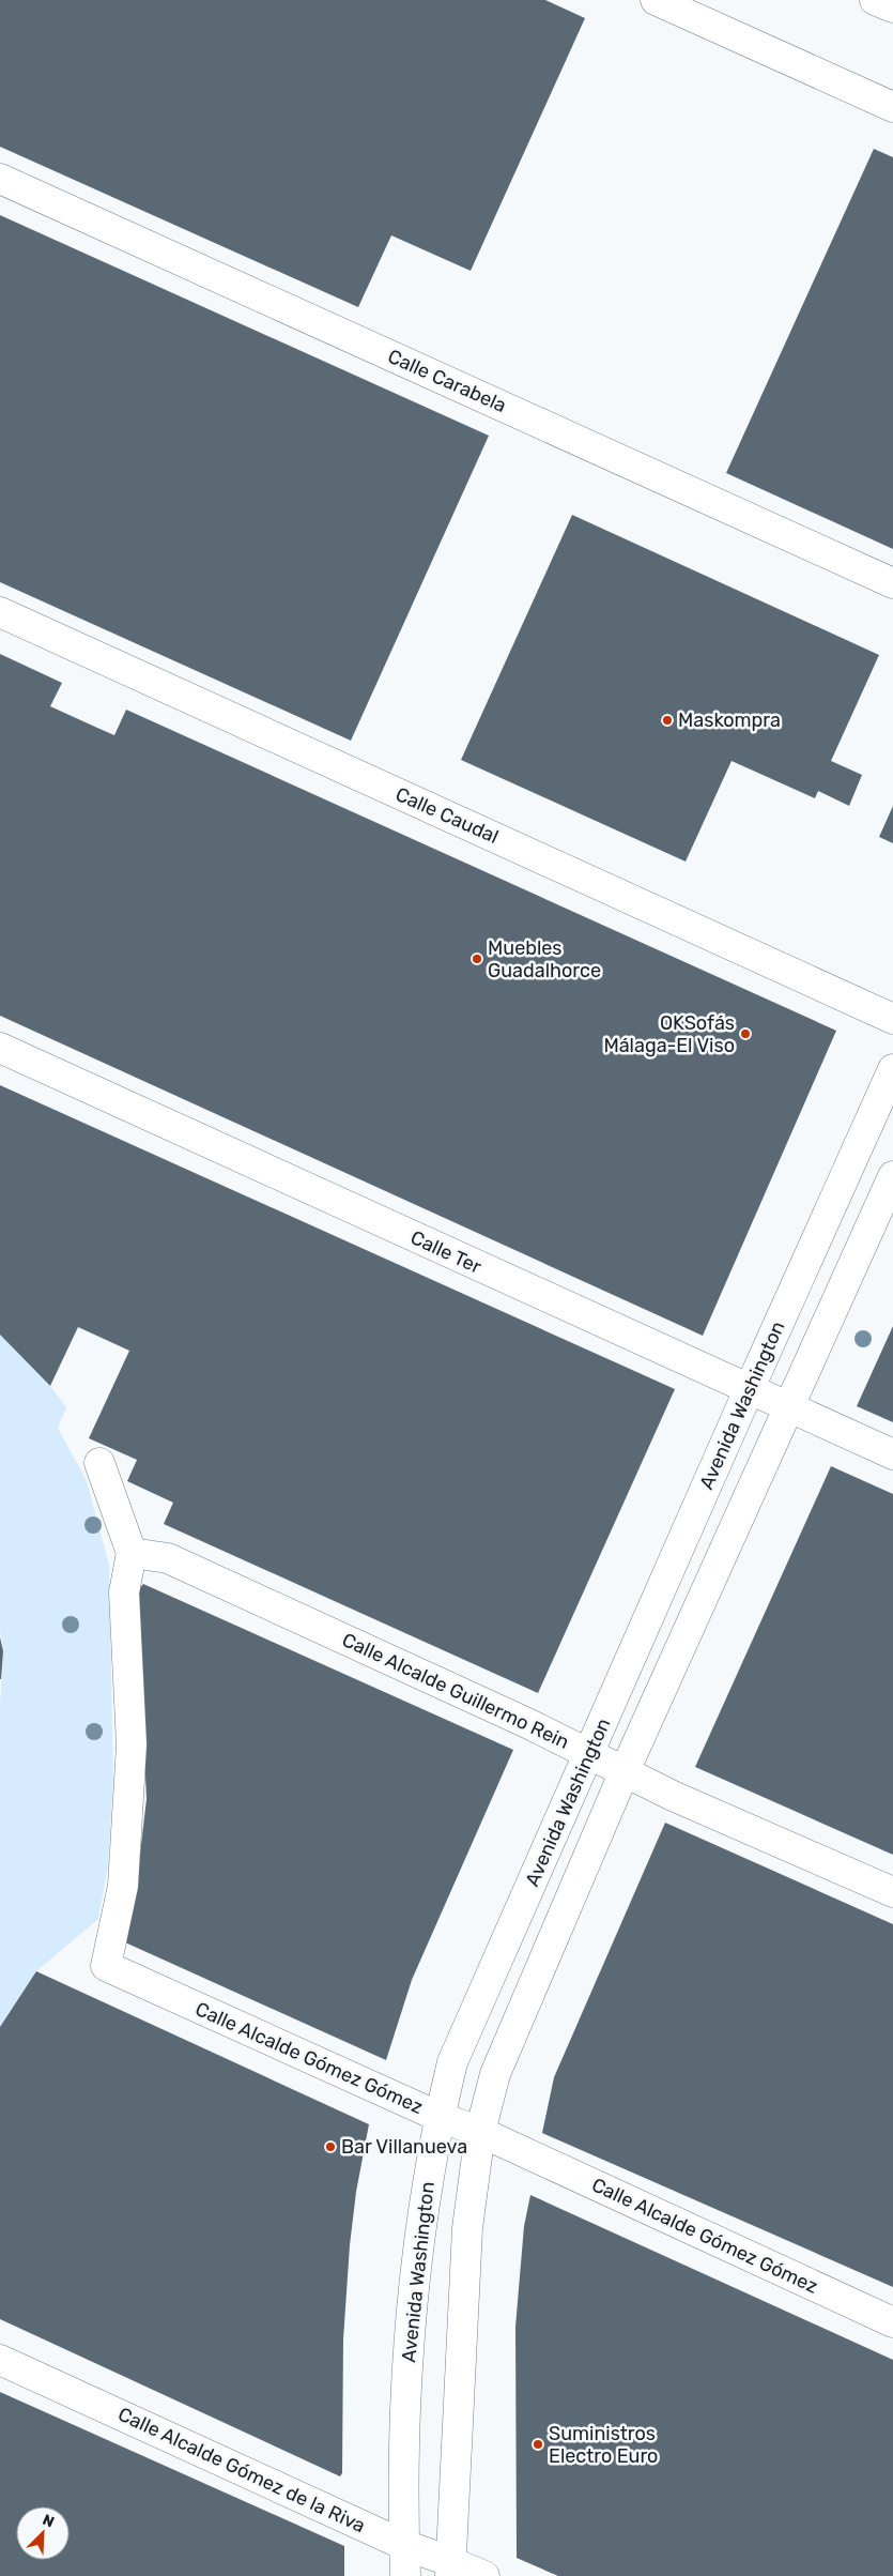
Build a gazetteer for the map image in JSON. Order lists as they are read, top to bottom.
{
  "streets": {
    "main road": [
      "Calle Carabela",
      "Calle Caudal",
      "Calle Ter",
      "Avenida Washington",
      "Calle Alcalde Guillermo Rein",
      "Calle Alcalde Gómez Gómez",
      "Calle Alcalde Gómez de la Riva"
    ]
  },
  "crossings": [
    ["Calle Ter", "Avenida Washington"],
    ["Avenida Washington", "Calle Alcalde Guillermo Rein"],
    ["Avenida Washington", "Calle Alcalde Gómez Gómez"],
    ["Avenida Washington", "Calle Alcalde Gómez de la Riva"],
    ["Calle Alcalde Guillermo Rein", "Calle Alcalde Gómez Gómez"]
  ],
  "places": [
    "Maskompra",
    "Muebles Guadalhorce",
    "OKSofás Málaga-El Viso",
    "Bar Villanueva",
    "Suministros Electro Euro"
  ],
  "north": "top right"
}
